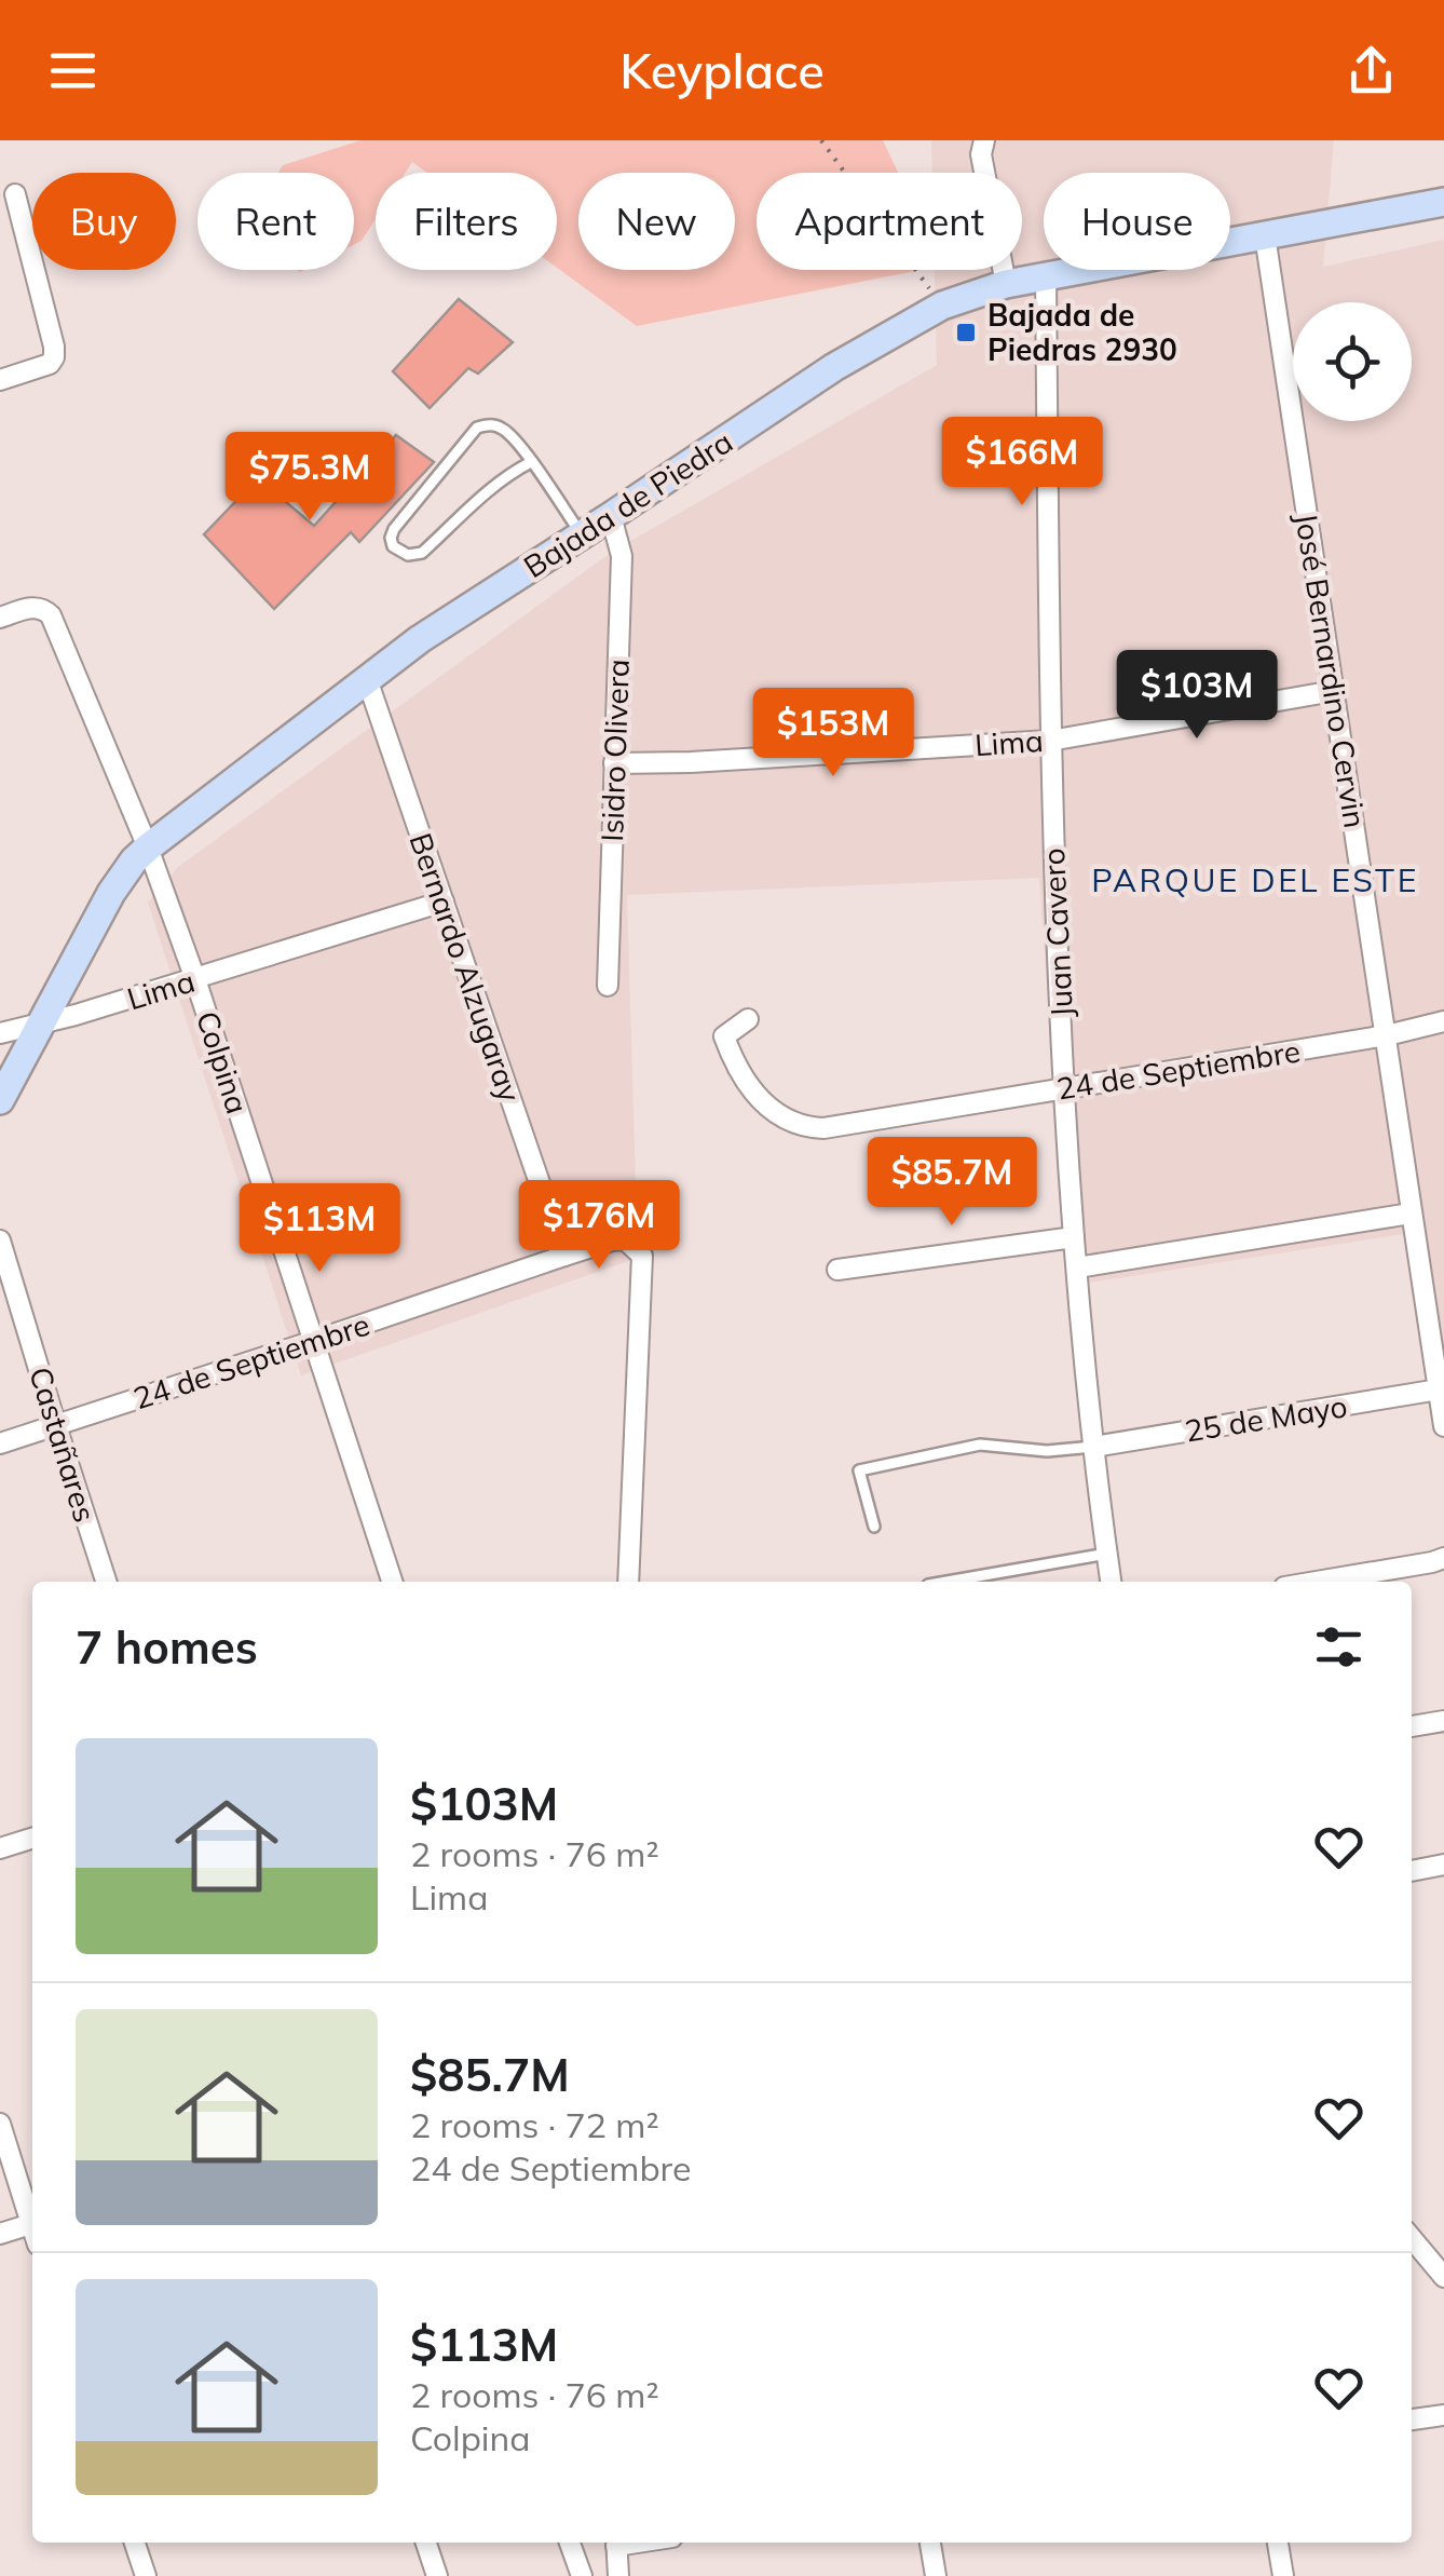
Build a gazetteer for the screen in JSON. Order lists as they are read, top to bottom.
{
  "streets": {
    "main road": ["Bajada de Piedra"],
    "street": [
      "José Bernardino Cervin",
      "Lima",
      "Isidro Olivera",
      "Juan Cavero",
      "Bernardo Alzugaray",
      "Colpina",
      "24 de Septiembre",
      "25 de Mayo",
      "Castañares"
    ]
  },
  "crossings": [
    ["Bajada de Piedra", "José Bernardino Cervin"],
    ["Bajada de Piedra", "Lima"],
    ["Bajada de Piedra", "Isidro Olivera"],
    ["Bajada de Piedra", "Juan Cavero"],
    ["Bajada de Piedra", "Bernardo Alzugaray"],
    ["Bajada de Piedra", "Colpina"],
    ["José Bernardino Cervin", "Lima"],
    ["José Bernardino Cervin", "24 de Septiembre"],
    ["José Bernardino Cervin", "25 de Mayo"],
    ["Lima", "Isidro Olivera"],
    ["Lima", "Juan Cavero"],
    ["Lima", "Bernardo Alzugaray"],
    ["Lima", "Colpina"],
    ["Juan Cavero", "24 de Septiembre"],
    ["Juan Cavero", "25 de Mayo"],
    ["Bernardo Alzugaray", "24 de Septiembre"],
    ["Colpina", "24 de Septiembre"],
    ["24 de Septiembre", "Castañares"]
  ],
  "districts": ["PARQUE DEL ESTE"],
  "places": {
    "transit": ["Bajada de Piedras 2930"]
  },
  "page": {
    "header": "Keyplace",
    "chip": [
      "Buy",
      "Rent",
      "Filters",
      "New",
      "Apartment",
      "House"
    ],
    "price": [
      "$166M",
      "$75.3M",
      "$103M",
      "$153M",
      "$85.7M",
      "$176M",
      "$113M"
    ],
    "heading": "7 homes",
    "list": [
      {
        "name": "$103M",
        "note": "2 rooms · 76 m² · Lima"
      },
      {
        "name": "$85.7M",
        "note": "2 rooms · 72 m² · 24 de Septiembre"
      },
      {
        "name": "$113M",
        "note": "2 rooms · 76 m² · Colpina"
      }
    ]
  }
}
